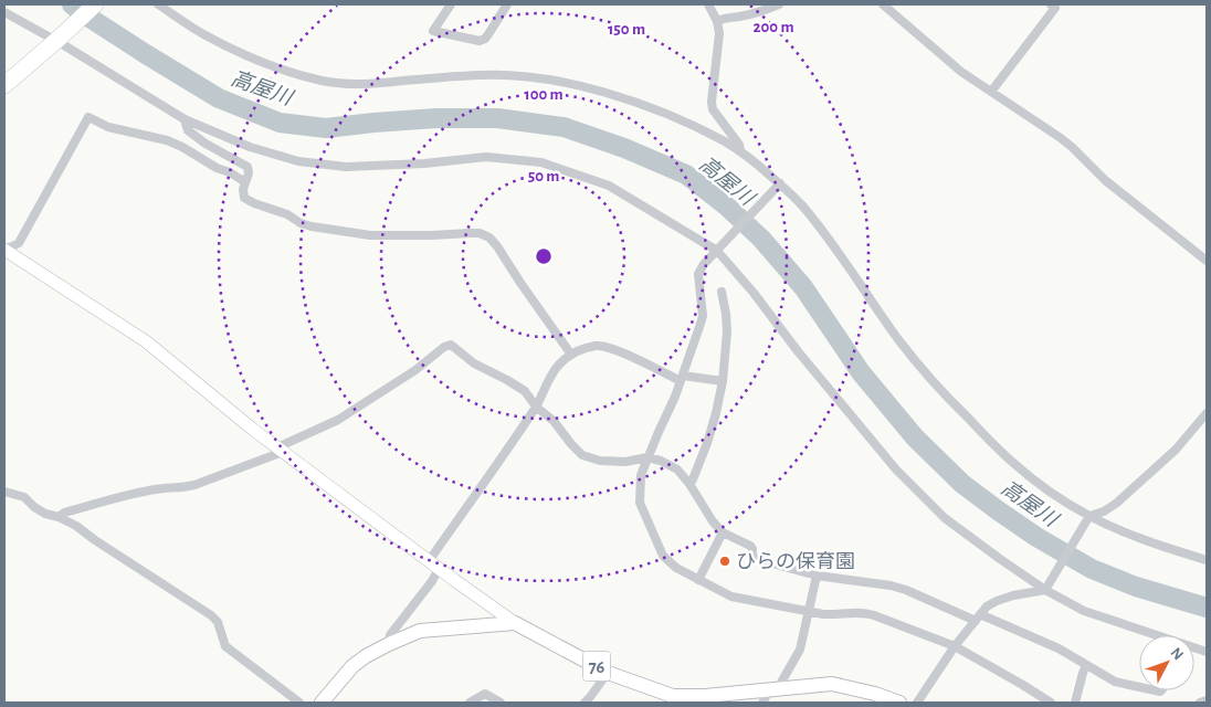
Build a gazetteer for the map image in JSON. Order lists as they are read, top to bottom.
{
  "streets": {
    "main road": ["76"]
  },
  "water": ["高屋川"],
  "places": ["ひらの保育園"],
  "north": "top right",
  "rings": [
    "200 m",
    "150 m",
    "100 m",
    "50 m"
  ]
}
